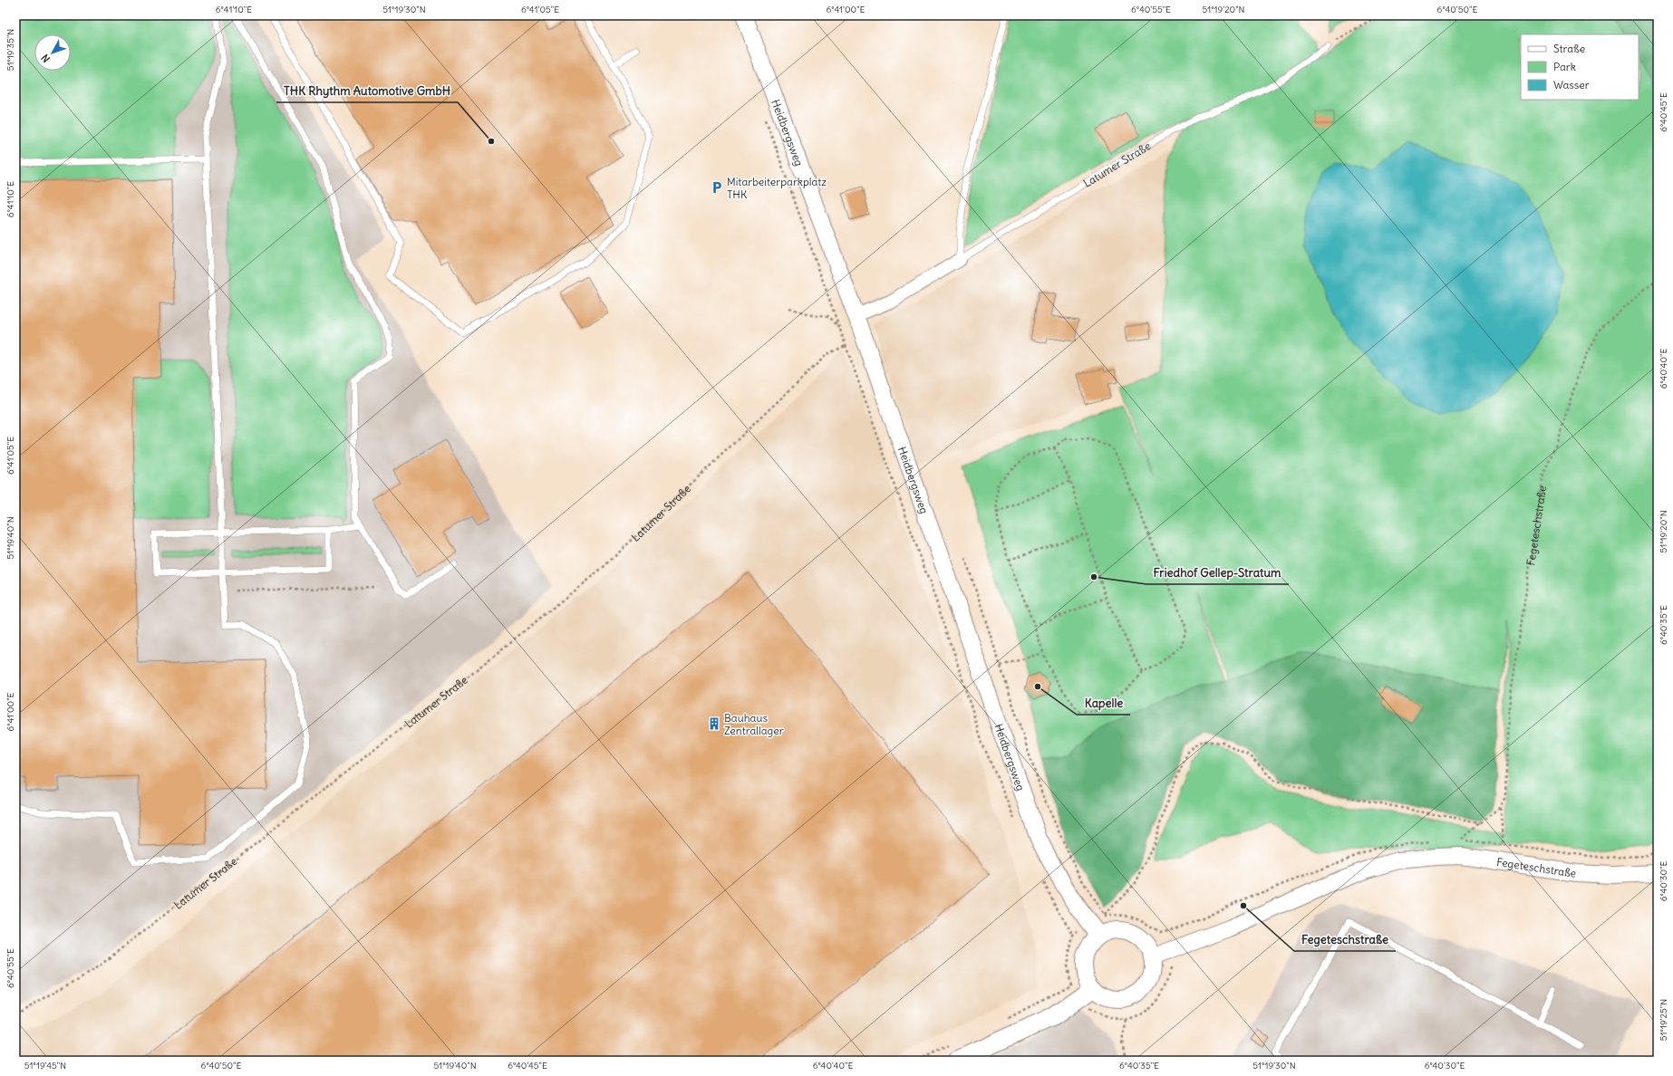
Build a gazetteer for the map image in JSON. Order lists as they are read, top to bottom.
{
  "streets": {
    "street": ["Heidbergsweg", "Latumer Straße", "Fegeteschstraße"]
  },
  "crossings": [
    ["Heidbergsweg", "Latumer Straße"],
    ["Heidbergsweg", "Fegeteschstraße"]
  ],
  "places": {
    "other": [
      "THK Rhythm Automotive GmbH",
      "Friedhof Gellep-Stratum",
      "Kapelle",
      "Fegeteschstraße"
    ],
    "parking": ["Mitarbeiterparkplatz THK"],
    "building": ["Bauhaus Zentrallager"]
  },
  "legend": ["Straße", "Park", "Wasser"],
  "north": "bottom left",
  "coordinates": [
    "6°41'10\"E",
    "51°19'30\"N",
    "6°41'05\"E",
    "6°41'00\"E",
    "6°40'55\"E",
    "51°19'20\"N",
    "6°40'50\"E",
    "51°19'35\"N",
    "6°40'45\"E",
    "6°40'40\"E",
    "51°19'40\"N",
    "6°40'35\"E",
    "6°40'30\"E",
    "51°19'25\"N",
    "51°19'45\"N"
  ]
}
